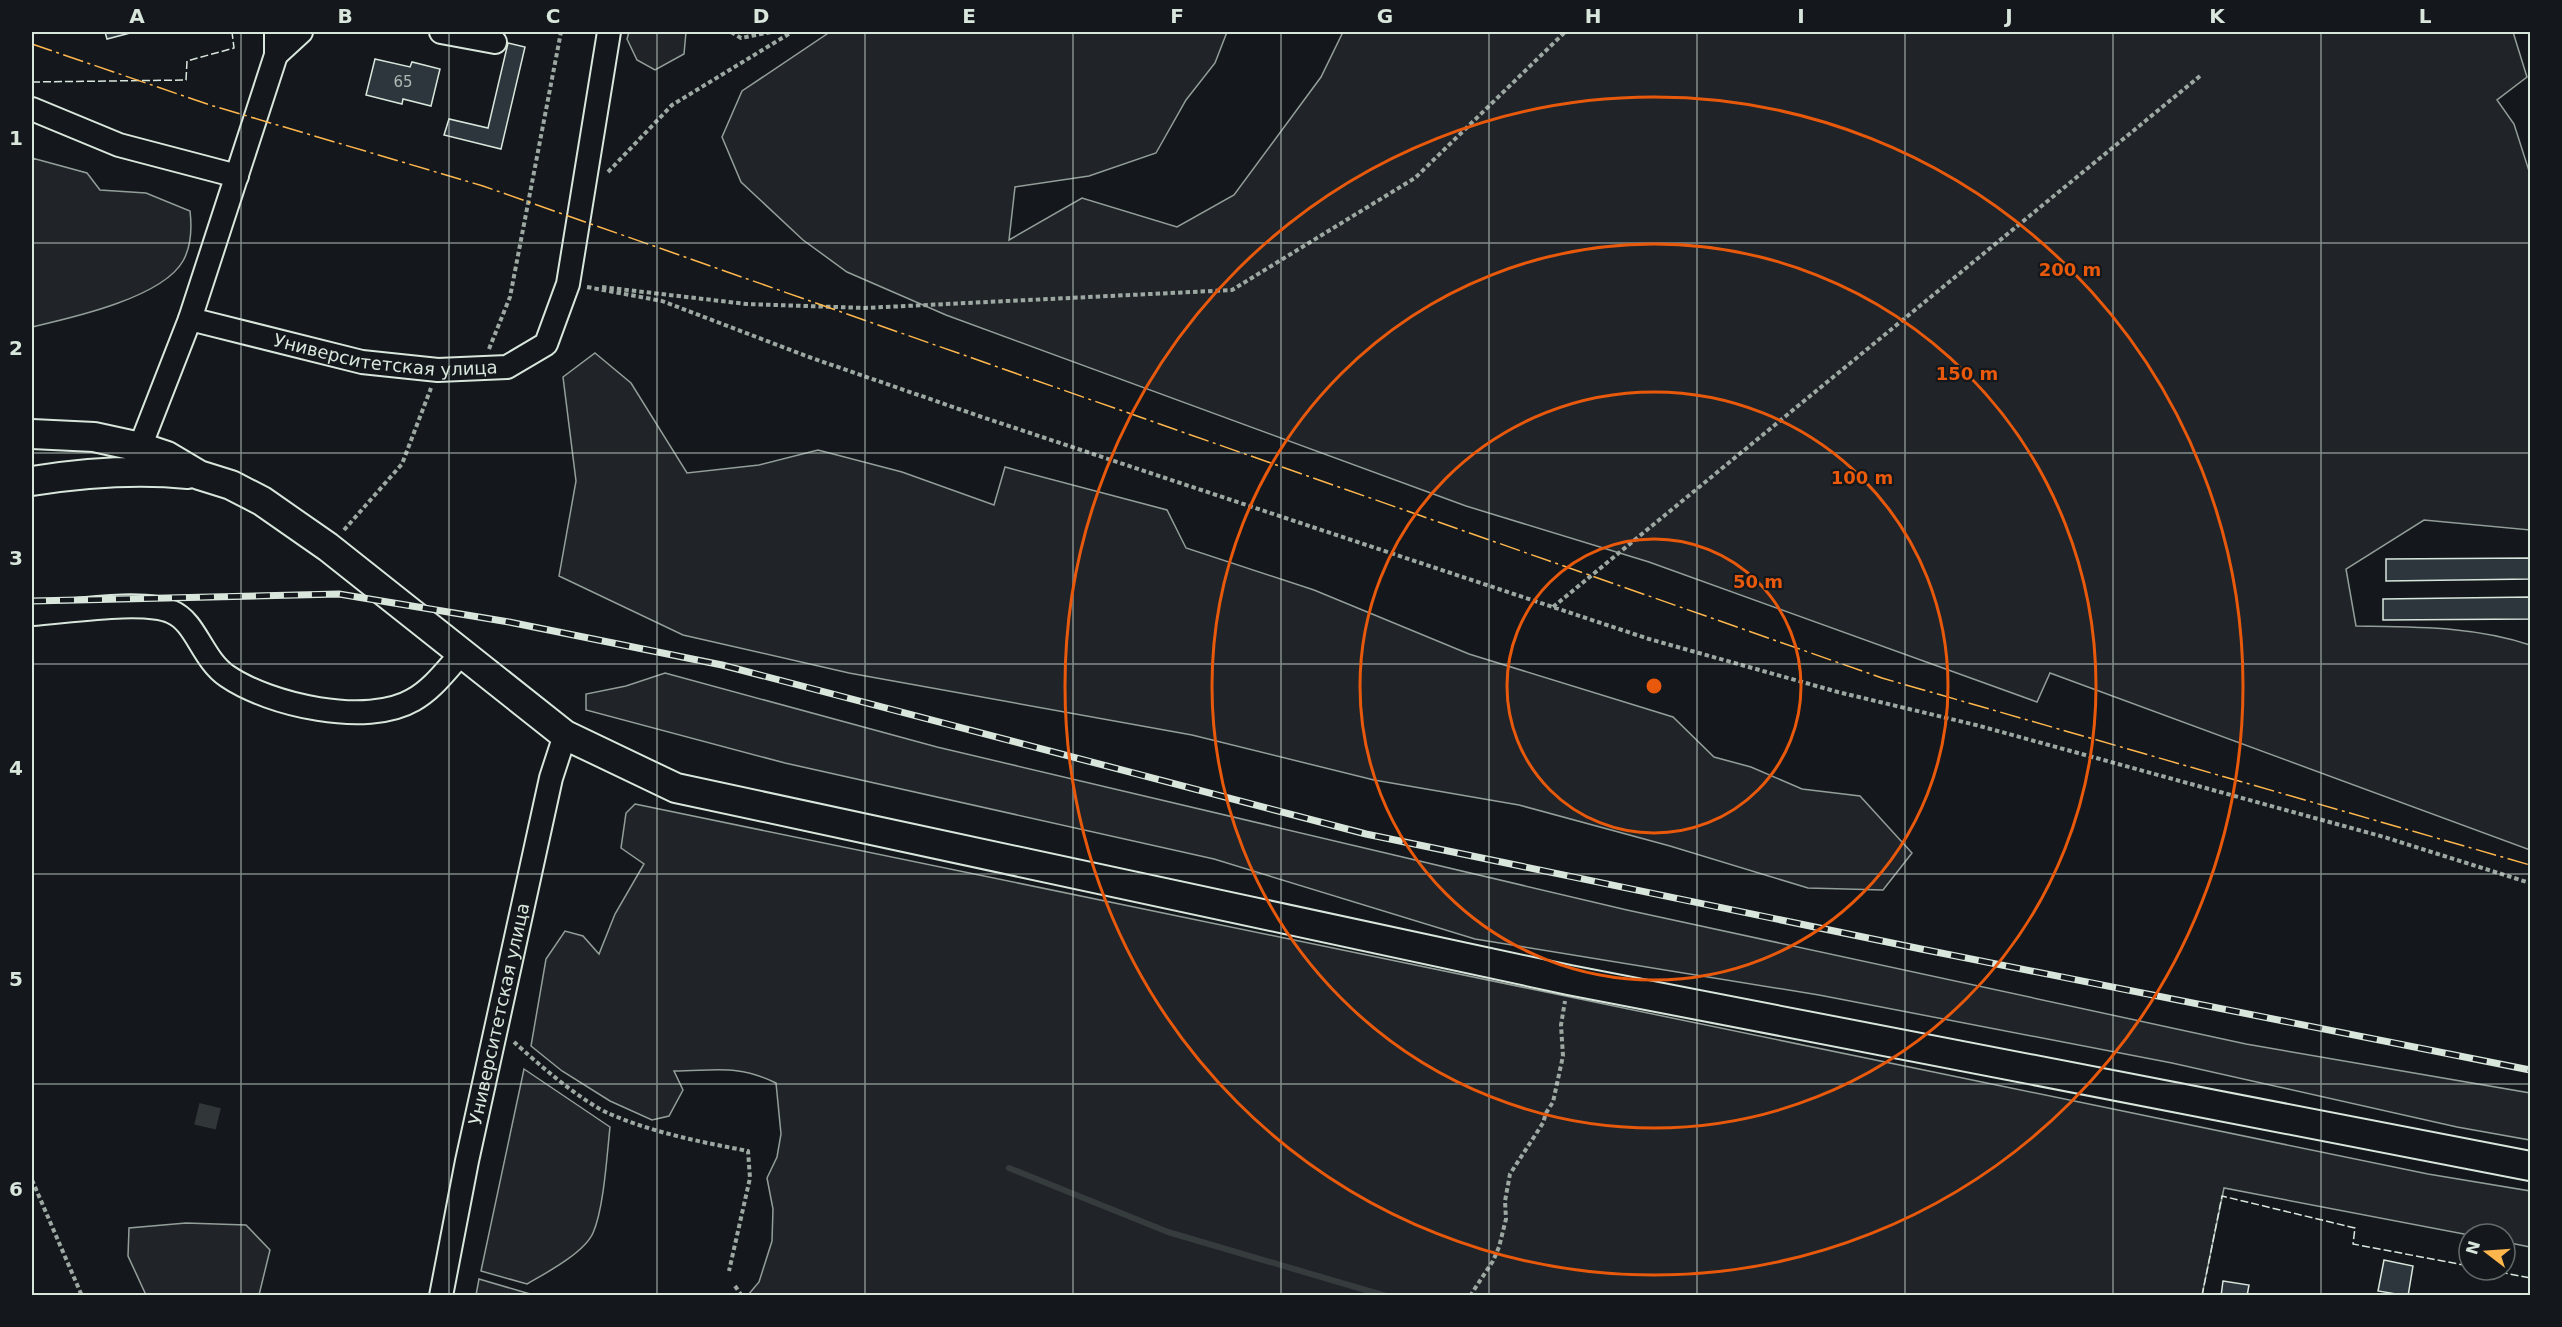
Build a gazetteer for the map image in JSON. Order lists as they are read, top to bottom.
{
  "streets": {
    "street": ["Университетская улица"]
  },
  "house_numbers": ["65"],
  "north": "left",
  "grid": {
    "columns": [
      "A",
      "B",
      "C",
      "D",
      "E",
      "F",
      "G",
      "H",
      "I",
      "J",
      "K",
      "L"
    ],
    "rows": [
      "1",
      "2",
      "3",
      "4",
      "5",
      "6"
    ]
  },
  "rings": [
    "200 m",
    "150 m",
    "100 m",
    "50 m"
  ]
}
